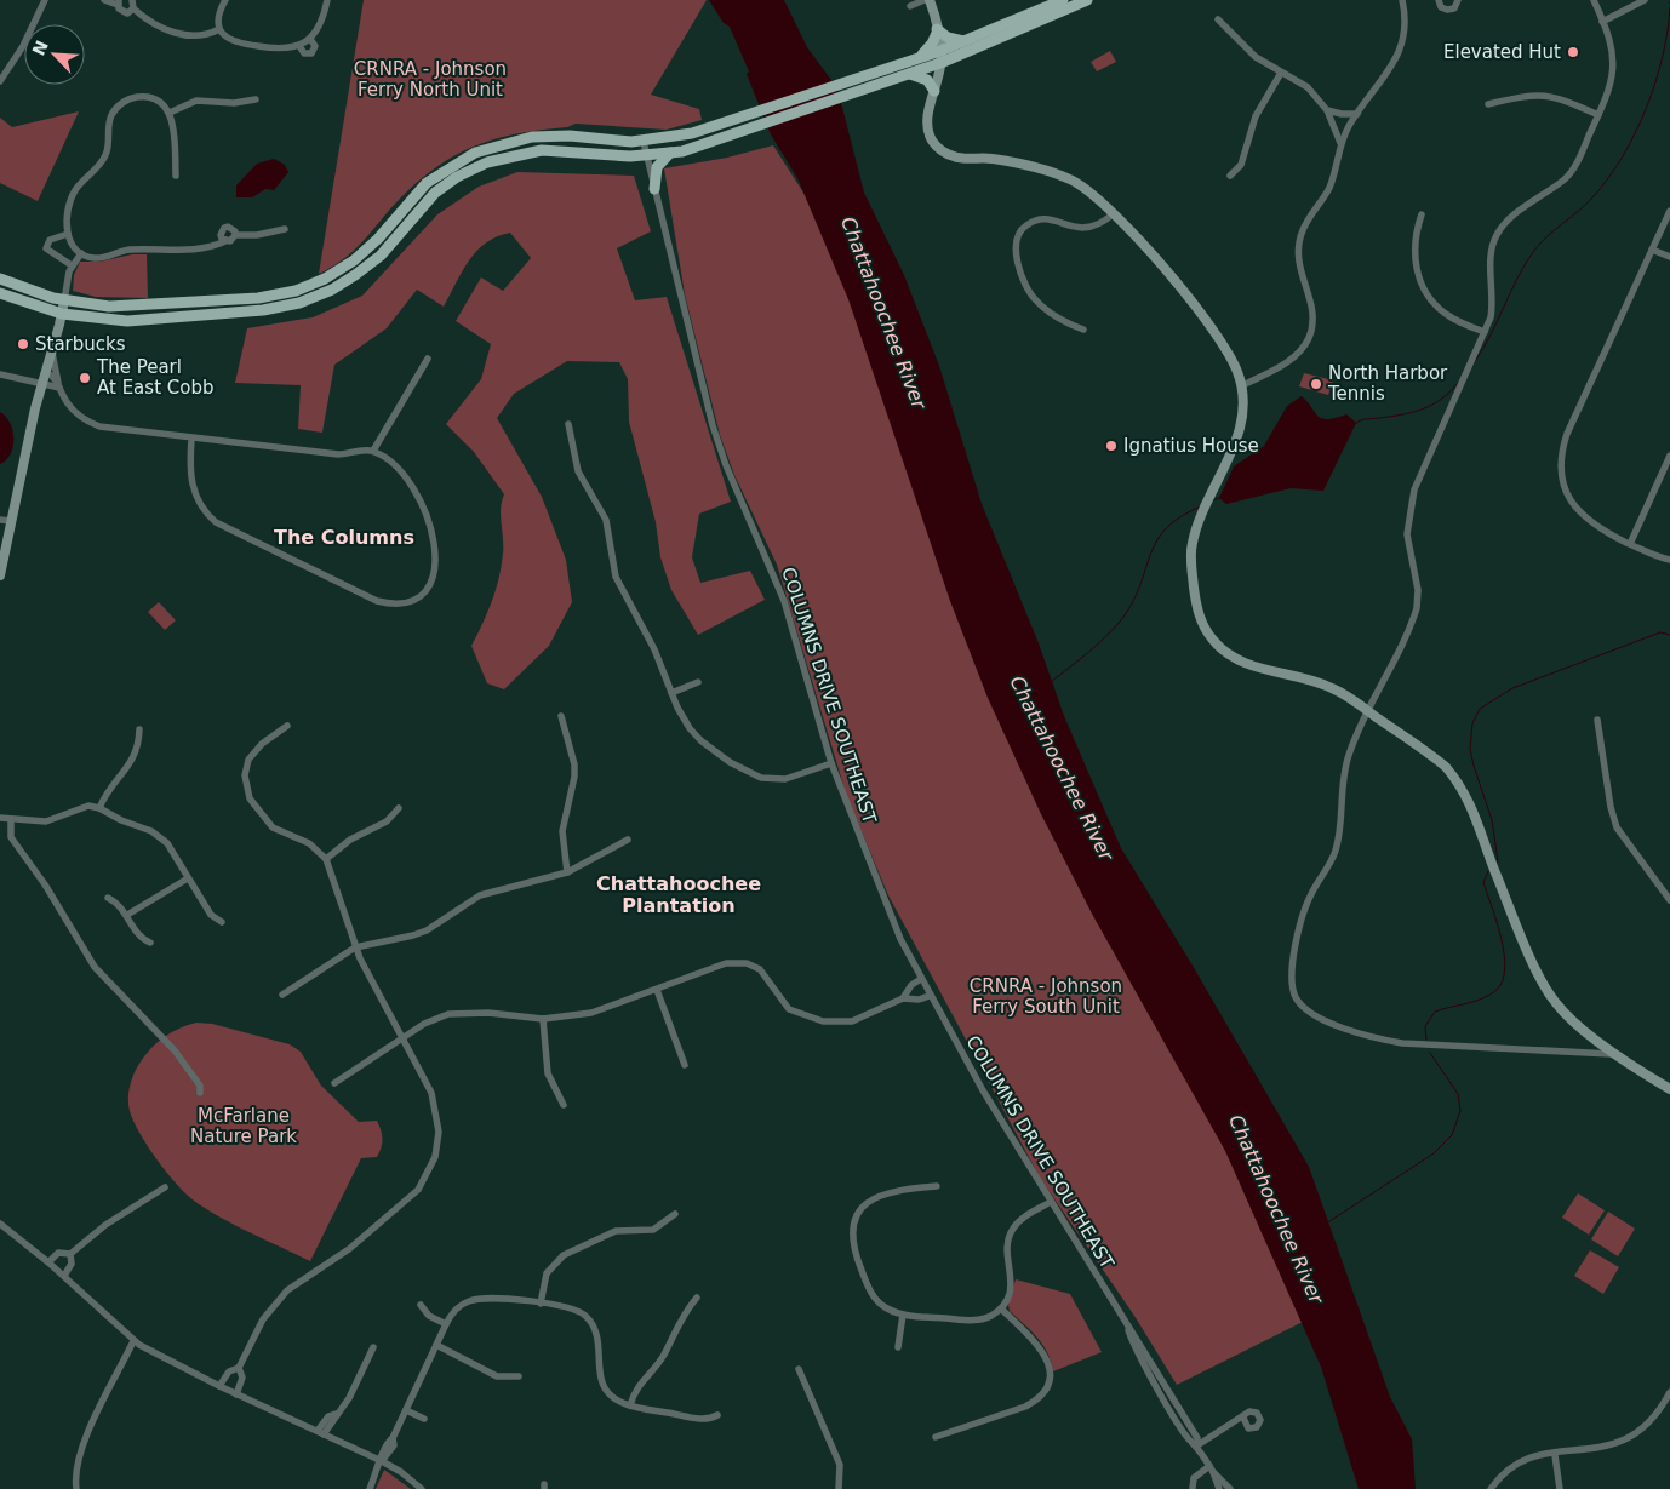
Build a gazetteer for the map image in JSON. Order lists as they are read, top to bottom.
{
  "streets": {
    "street": ["COLUMNS DRIVE SOUTHEAST"]
  },
  "districts": ["The Columns", "Chattahoochee Plantation"],
  "water": ["Chattahoochee River"],
  "parks": ["CRNRA - Johnson Ferry North Unit", "CRNRA - Johnson Ferry South Unit", "McFarlane Nature Park"],
  "places": [
    "Elevated Hut",
    "Starbucks",
    "The Pearl At East Cobb",
    "North Harbor Tennis",
    "Ignatius House"
  ],
  "north": "top left"
}
